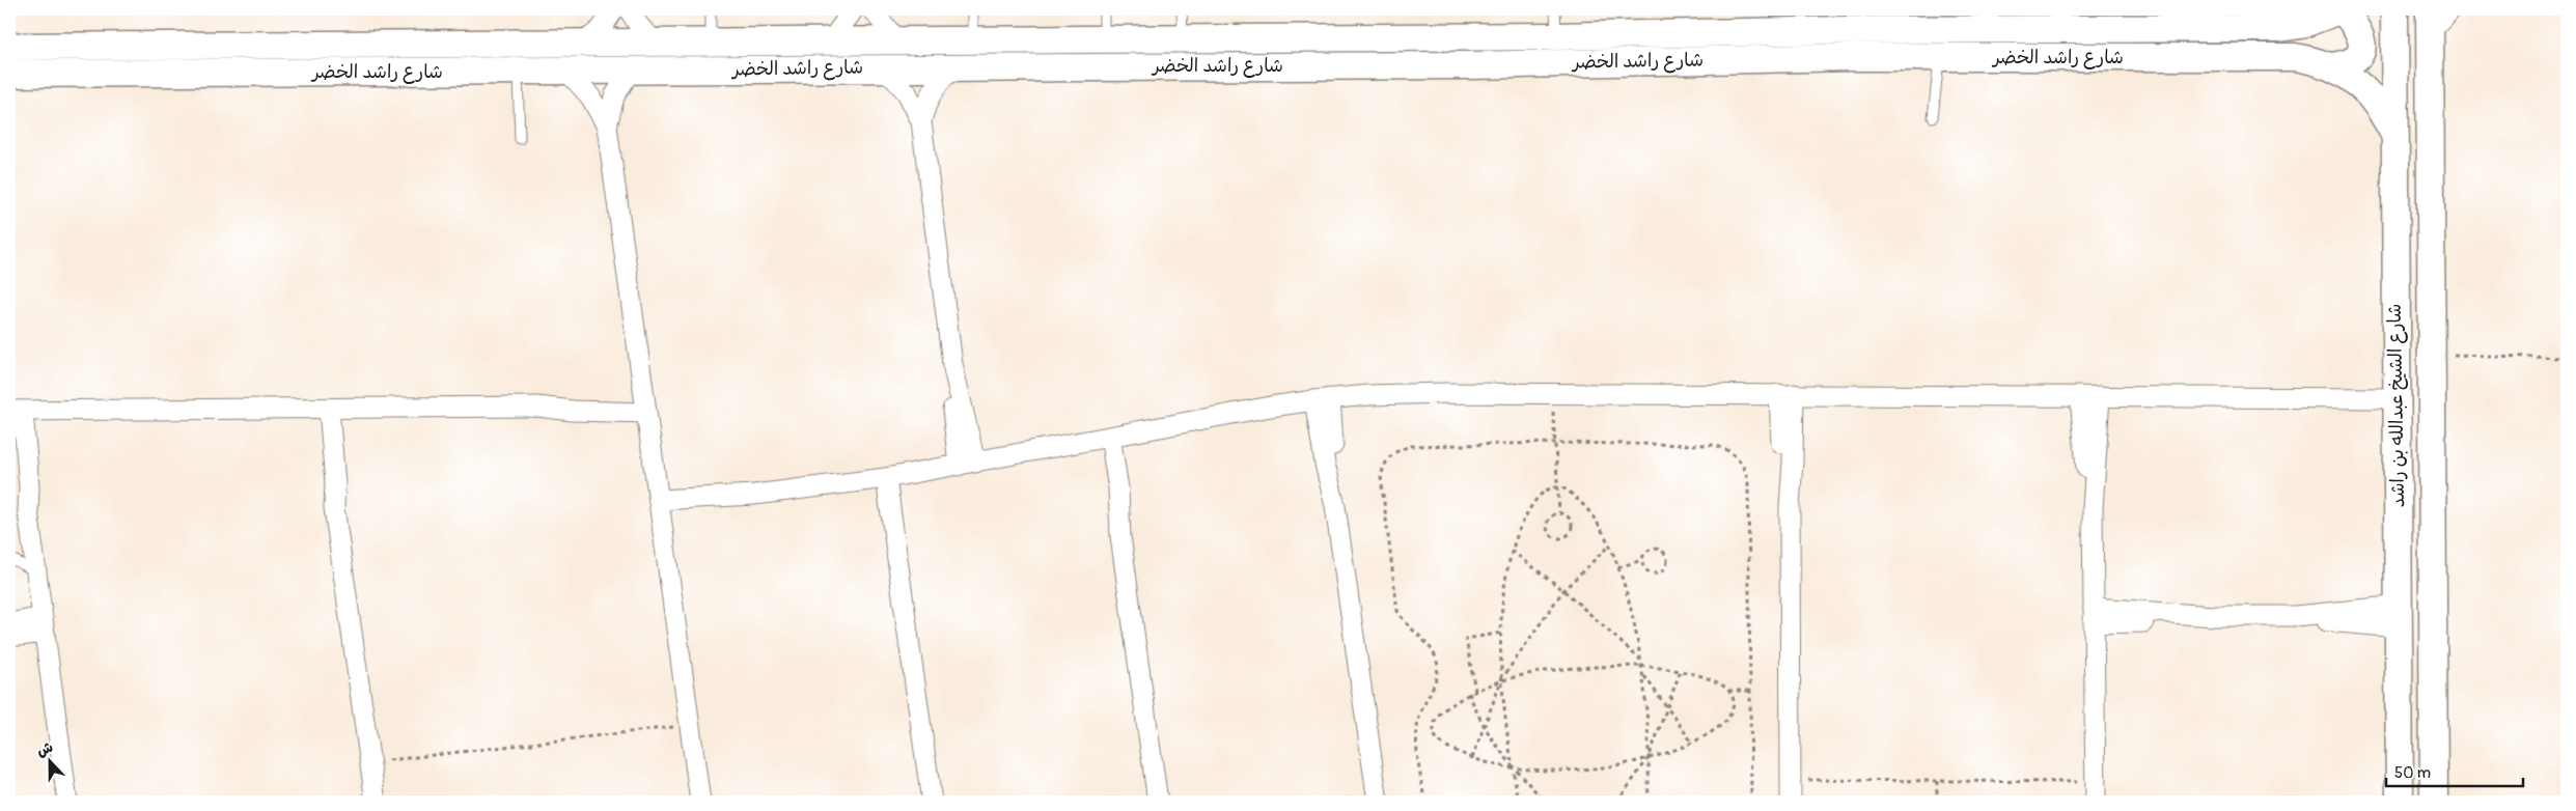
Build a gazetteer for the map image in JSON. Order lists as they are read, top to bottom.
{
  "streets": {
    "street": ["شارع راشد الخضر", "شارع الشيخ عبدالله بن راشد"]
  },
  "crossings": [
    ["شارع راشد الخضر", "شارع الشيخ عبدالله بن راشد"]
  ],
  "scale_bar": "50 m",
  "north": "top"
}
